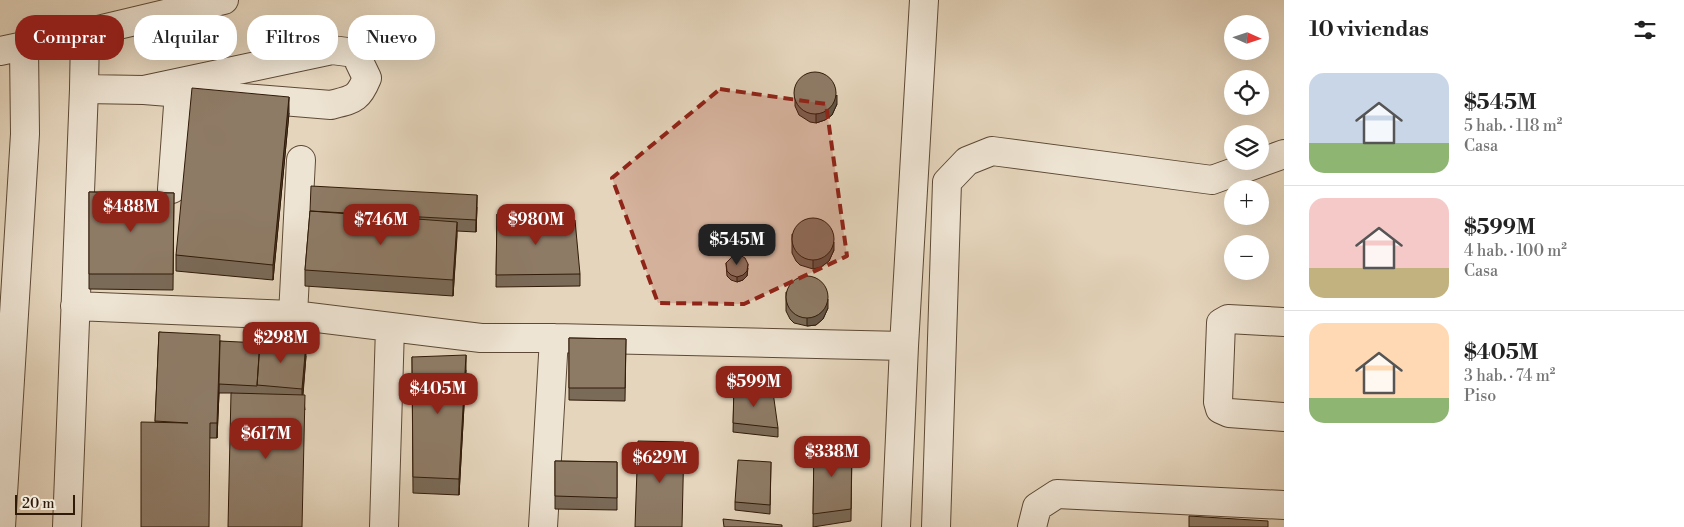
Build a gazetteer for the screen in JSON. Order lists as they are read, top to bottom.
{
  "scale_bar": "20 m",
  "north": "right",
  "page": {
    "heading": "10 viviendas",
    "map_buttons": ["+", "−"],
    "chip": [
      "Comprar",
      "Alquilar",
      "Filtros",
      "Nuevo"
    ],
    "list": [
      {
        "name": "$545M",
        "note": "5 hab. · 118 m² · Casa"
      },
      {
        "name": "$599M",
        "note": "4 hab. · 100 m² · Casa"
      },
      {
        "name": "$405M",
        "note": "3 hab. · 74 m² · Piso"
      }
    ],
    "price": [
      "$488M",
      "$746M",
      "$980M",
      "$545M",
      "$298M",
      "$599M",
      "$405M",
      "$617M",
      "$338M",
      "$629M"
    ],
    "scale": "20 m"
  }
}
